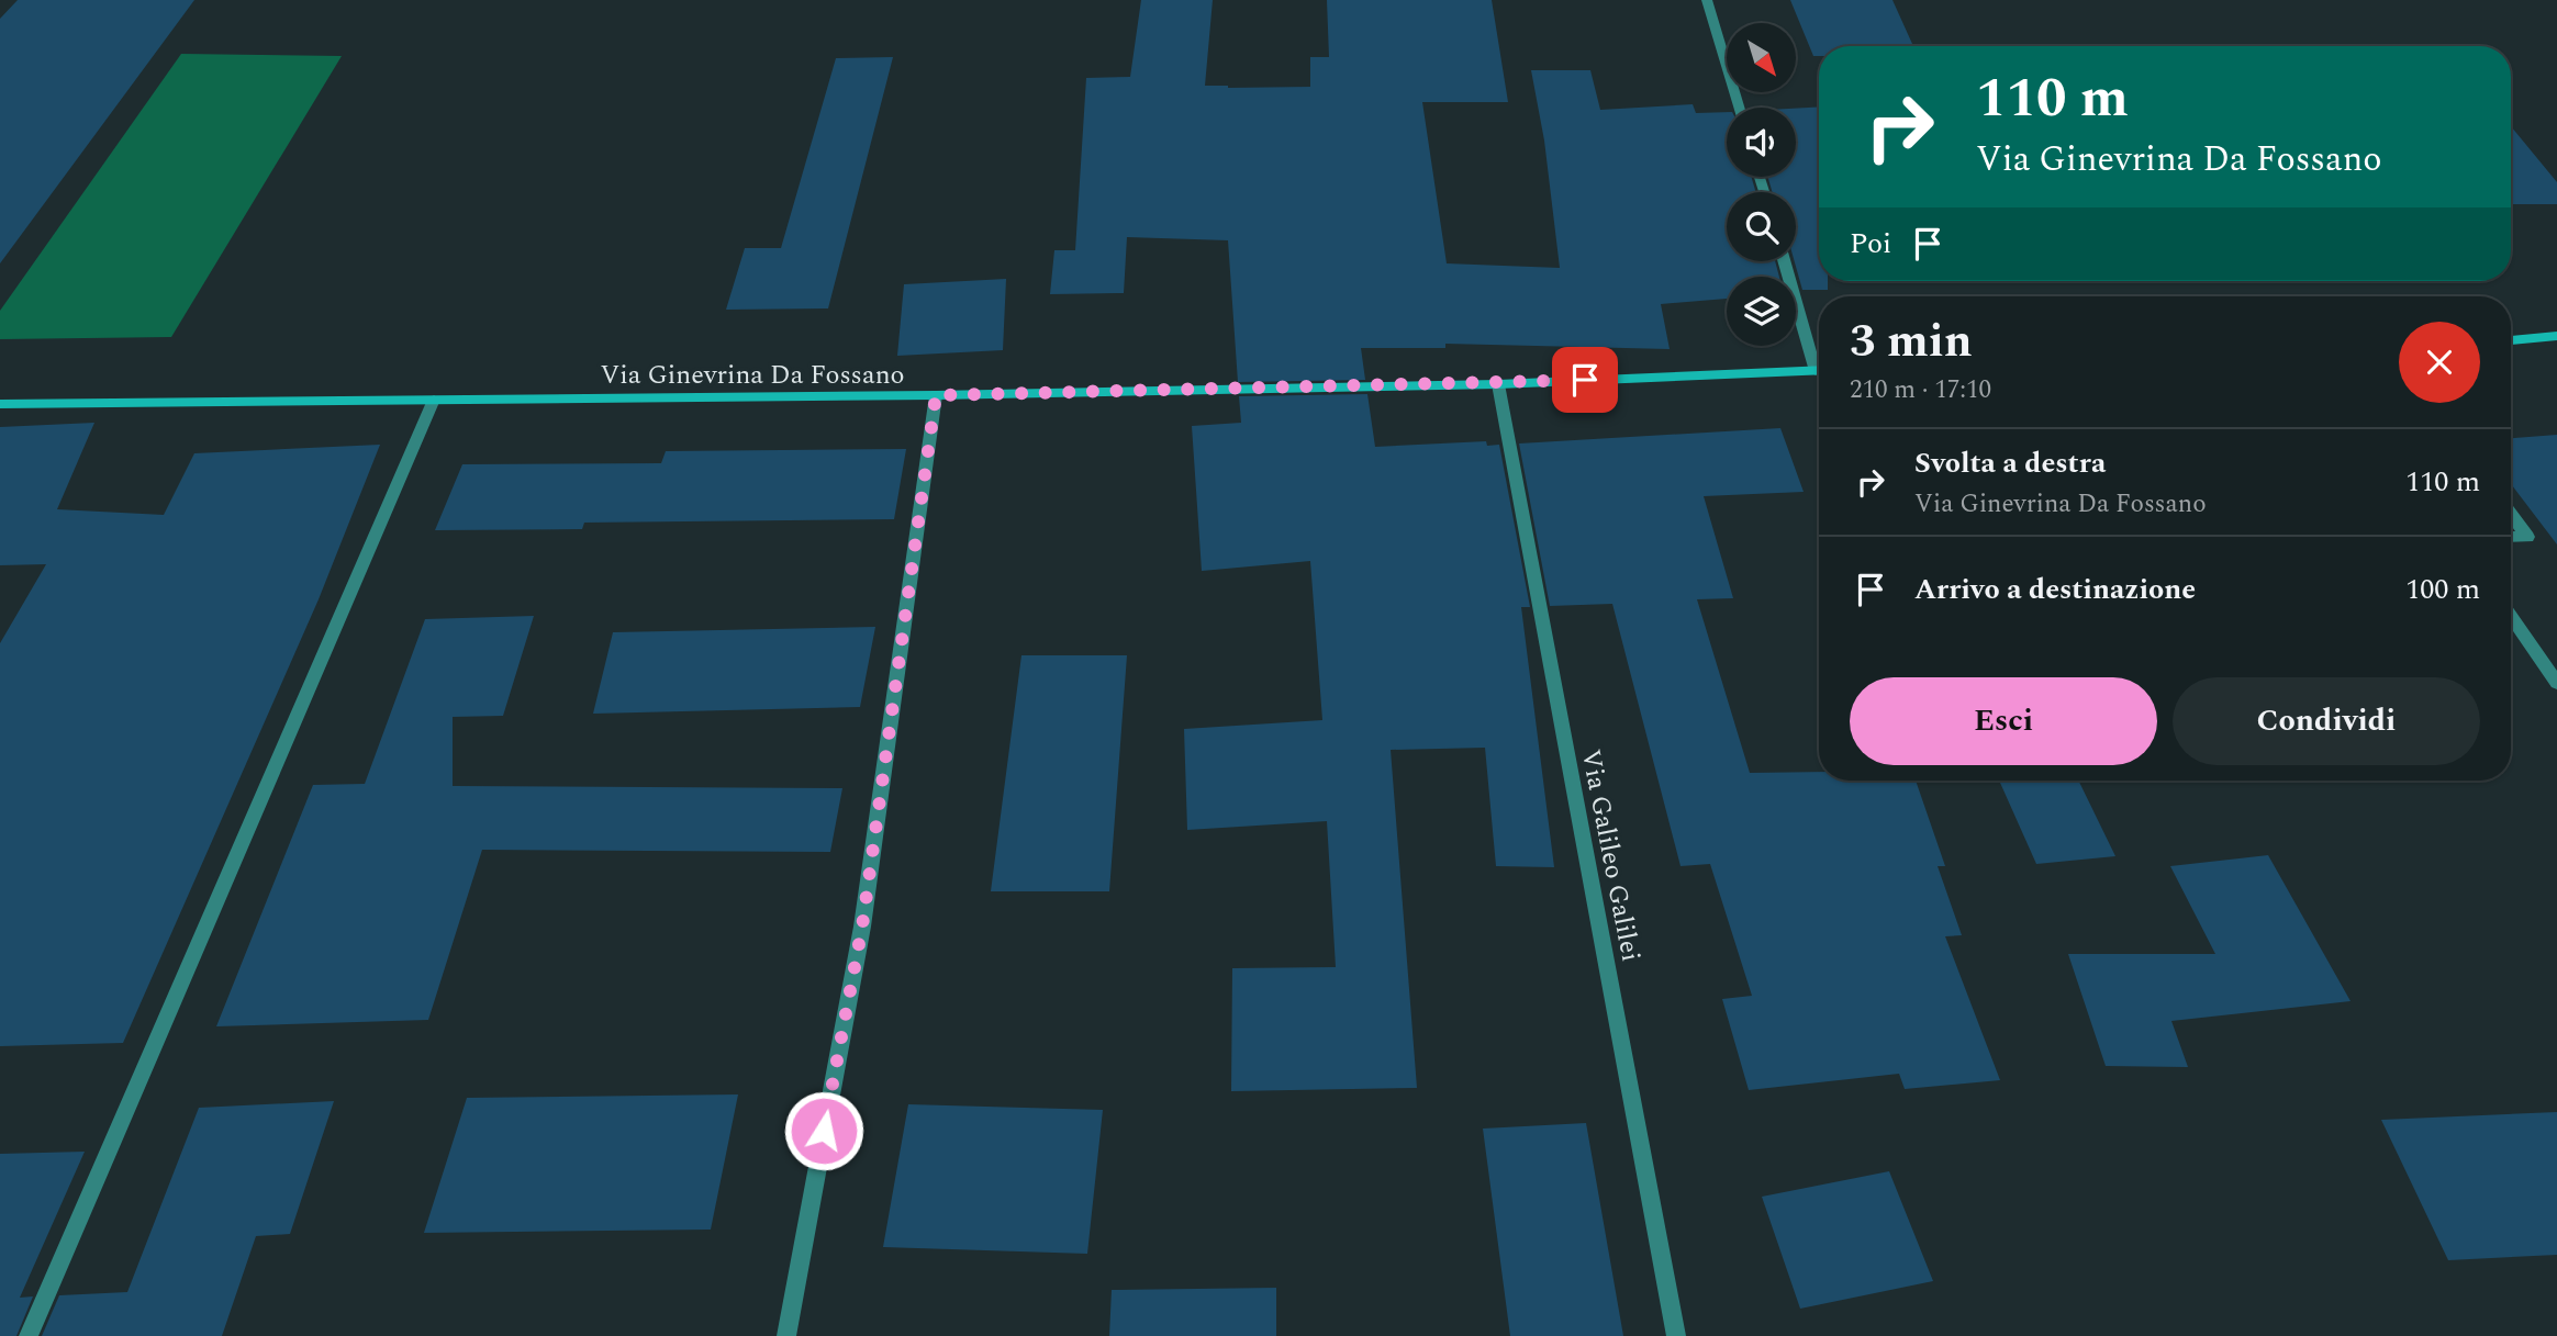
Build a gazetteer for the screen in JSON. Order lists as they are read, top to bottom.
{
  "streets": {
    "street": ["Via Ginevrina Da Fossano", "Via Galileo Galilei"]
  },
  "crossings": [
    ["Via Ginevrina Da Fossano", "Via Galileo Galilei"]
  ],
  "north": "bottom right",
  "page": {
    "turn": ["110 m", "Via Ginevrina Da Fossano"],
    "then": "Poi",
    "heading": ["3 min", "210 m · 17:10"],
    "list": [
      {
        "name": "Svolta a destra",
        "note": "Via Ginevrina Da Fossano",
        "value": "110 m"
      },
      {
        "name": "Arrivo a destinazione",
        "value": "100 m"
      }
    ],
    "buttons": ["Esci", "Condividi"]
  }
}
